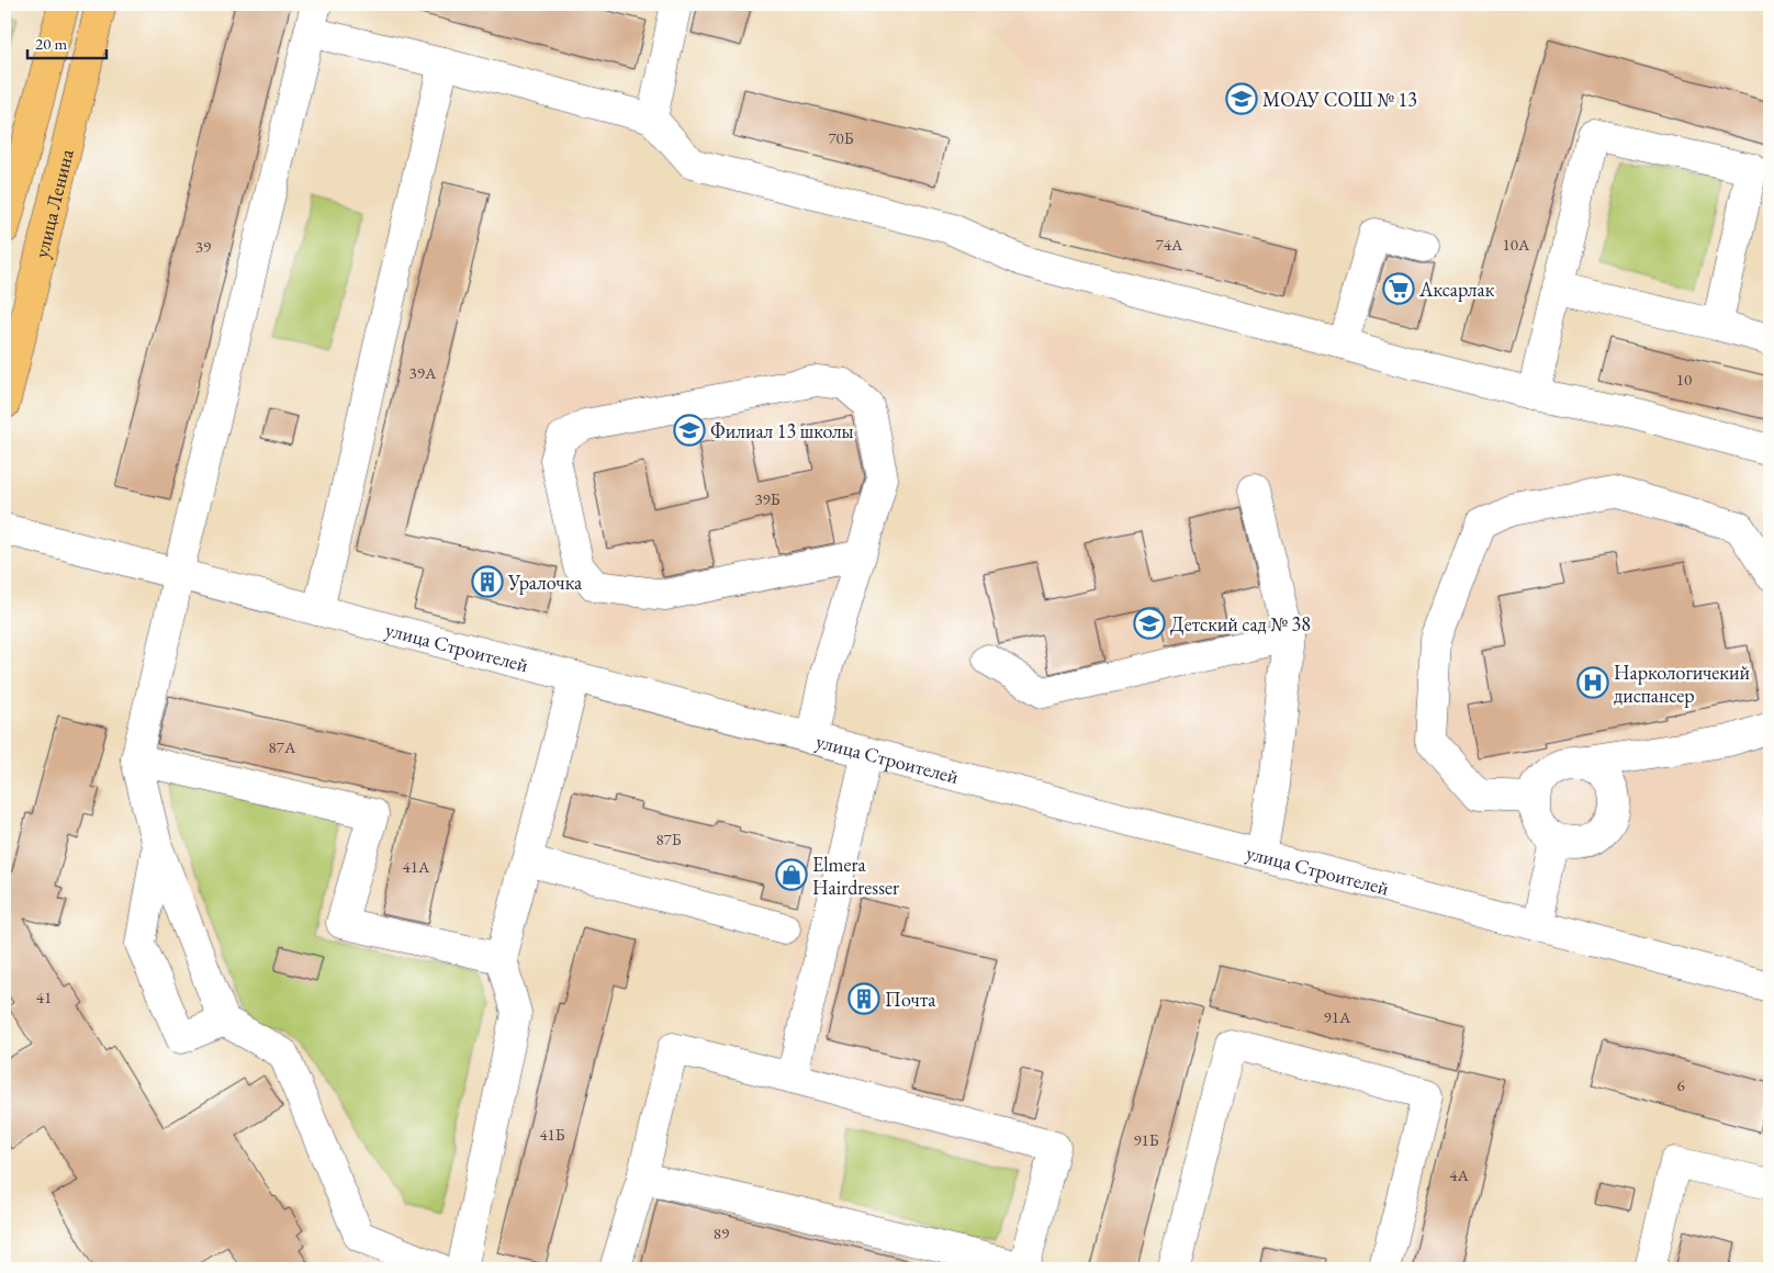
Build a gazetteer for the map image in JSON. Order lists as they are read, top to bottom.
{
  "streets": {
    "main road": ["улица Ленина"],
    "street": ["улица Строителей"]
  },
  "places": {
    "school or university": ["МОАУ СОШ № 13", "Филиал 13 школы", "Детский сад № 38"],
    "supermarket": ["Аксарлак"],
    "building": ["Уралочка", "Почта"],
    "hospital": ["Наркологичекий диспансер"],
    "shop": ["Elmera Hairdresser"]
  },
  "house_numbers": [
    "70Б",
    "74А",
    "10А",
    "39",
    "39А",
    "10",
    "39Б",
    "87А",
    "87Б",
    "41А",
    "41",
    "91А",
    "6",
    "41Б",
    "91Б",
    "4А",
    "89"
  ],
  "scale_bar": "20 m"
}
